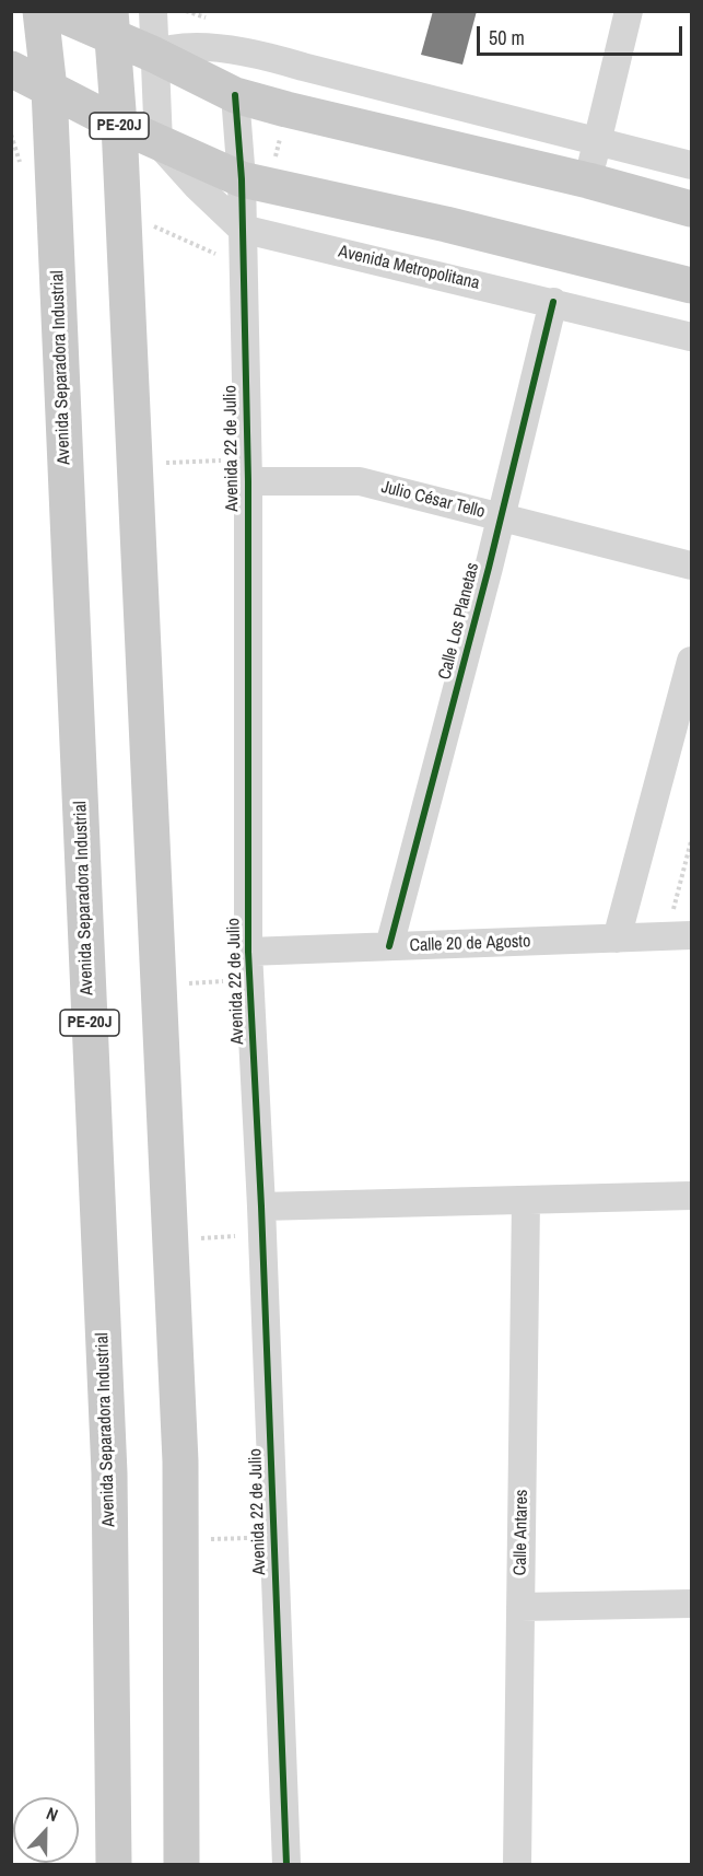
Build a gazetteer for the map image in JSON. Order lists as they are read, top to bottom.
{
  "streets": {
    "main road": ["PE-20J", "Avenida Metropolitana", "Avenida Separadora Industrial"],
    "street": [
      "Avenida 22 de Julio",
      "Julio César Tello",
      "Calle Los Planetas",
      "Calle 20 de Agosto",
      "Calle Antares"
    ]
  },
  "crossings": [
    ["PE-20J", "Avenida Metropolitana"],
    ["Avenida Metropolitana", "Avenida Separadora Industrial"],
    ["Avenida Metropolitana", "Avenida 22 de Julio"],
    ["Avenida Metropolitana", "Calle Los Planetas"],
    ["Avenida 22 de Julio", "Julio César Tello"],
    ["Avenida 22 de Julio", "Calle 20 de Agosto"],
    ["Julio César Tello", "Calle Los Planetas"],
    ["Calle Los Planetas", "Calle 20 de Agosto"]
  ],
  "scale_bar": "50 m",
  "north": "top"
}
